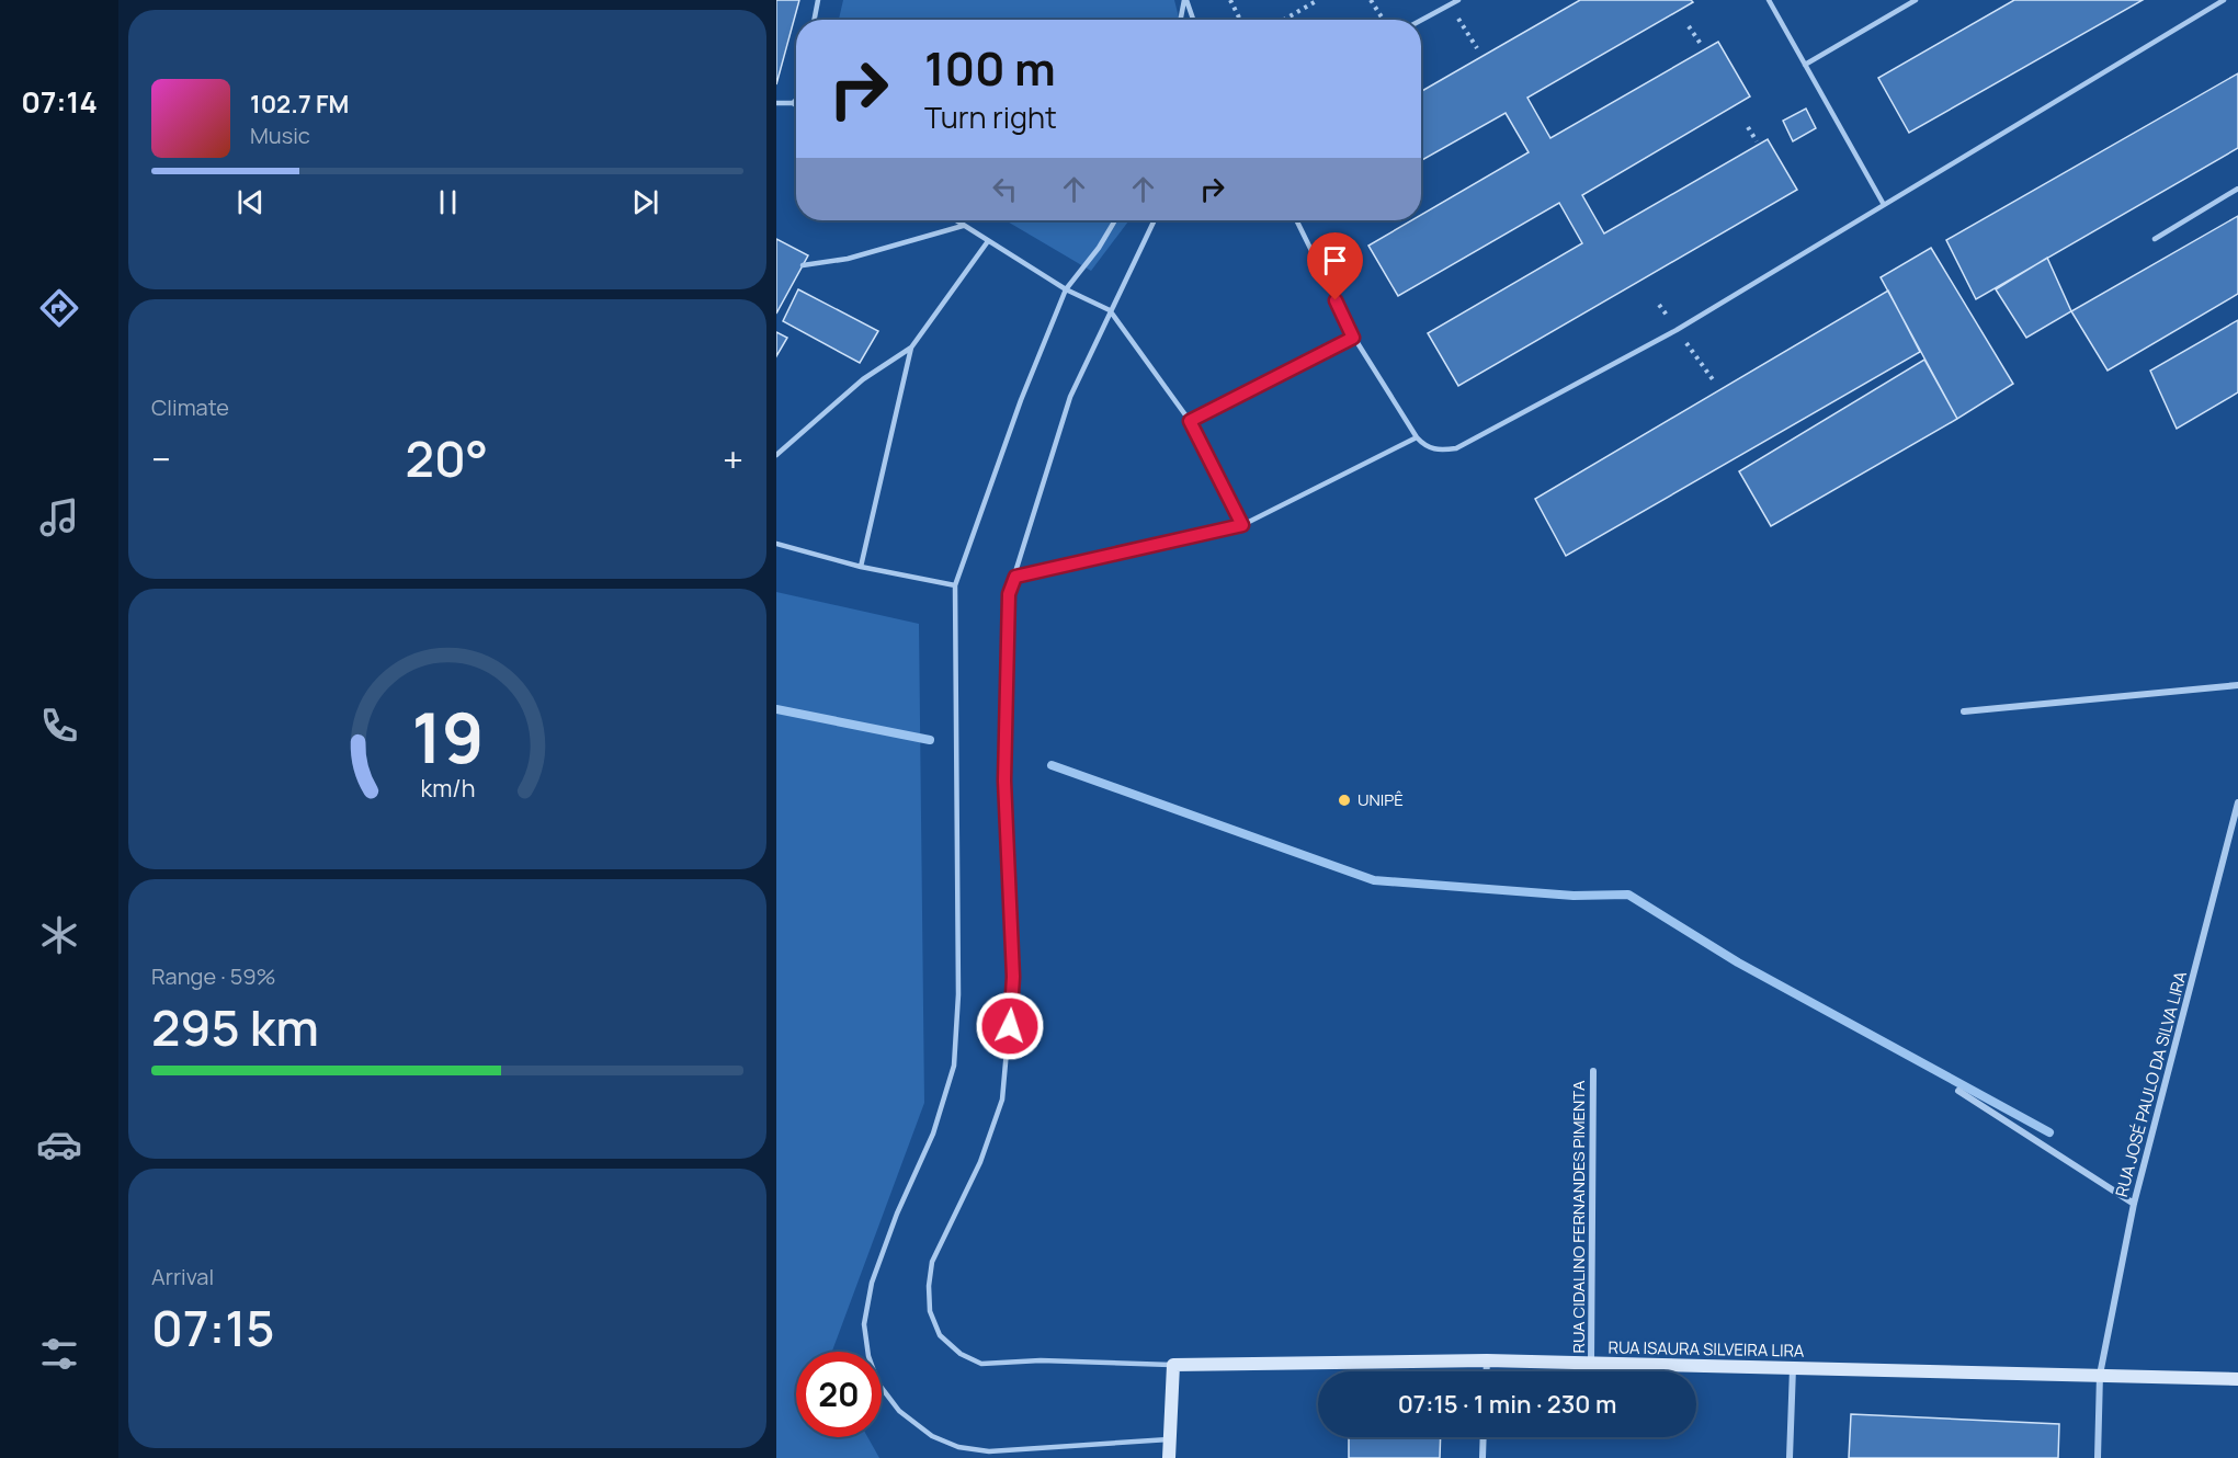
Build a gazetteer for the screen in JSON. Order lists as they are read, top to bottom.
{
  "streets": {
    "main road": ["RUA ISAURA SILVEIRA LIRA"],
    "street": ["RUA JOSÉ PAULO DA SILVA LIRA", "RUA CIDALINO FERNANDES PIMENTA"]
  },
  "crossings": [
    ["RUA JOSÉ PAULO DA SILVA LIRA", "RUA ISAURA SILVEIRA LIRA"],
    ["RUA CIDALINO FERNANDES PIMENTA", "RUA ISAURA SILVEIRA LIRA"]
  ],
  "places": ["UNIPÊ"],
  "page": {
    "tabs": "07:14",
    "turn": ["100 m", "Turn right"],
    "song": ["102.7 FM", "Music"],
    "tile": [
      "Climate",
      ["Range · 59%", "295 km"],
      ["Arrival", "07:15"]
    ],
    "heat": ["−", "20°", "+"],
    "limit": "20",
    "trip": "07:15 · 1 min · 230 m",
    "gauge": ["19", "km/h"]
  }
}
